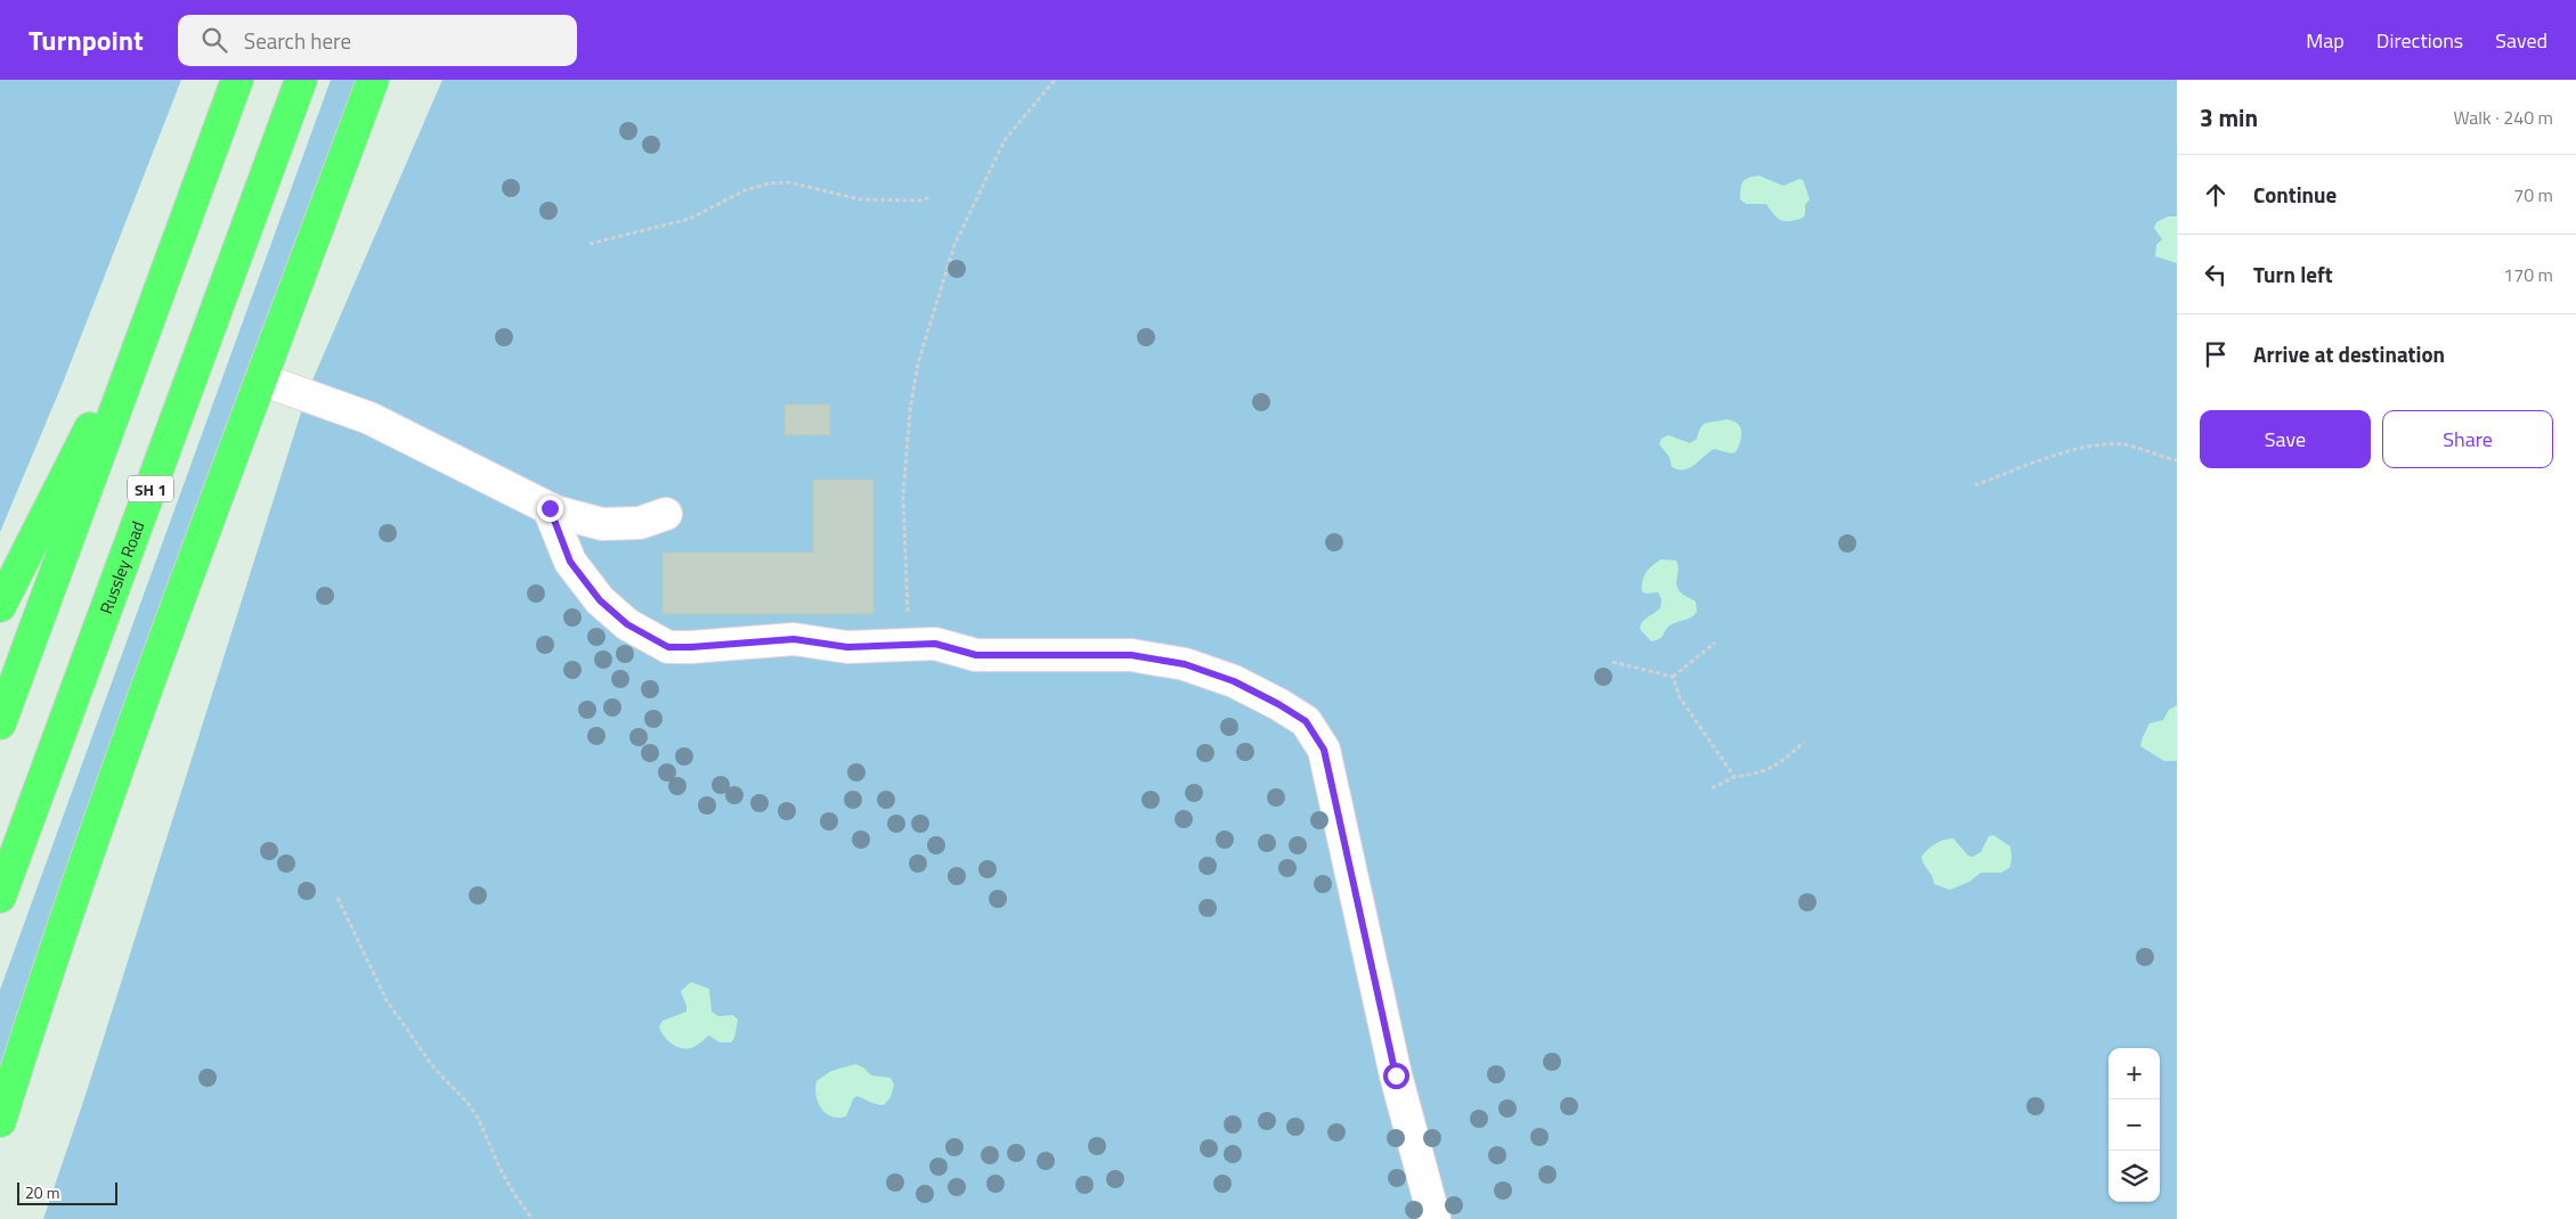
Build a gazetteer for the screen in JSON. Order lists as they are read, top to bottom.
{
  "streets": {
    "highway": ["SH 1", "Russley Road"]
  },
  "scale_bar": "20 m",
  "page": {
    "header": "Turnpoint",
    "search": "Search here",
    "nav": ["Map", "Directions", "Saved"],
    "heading": ["3 min", "Walk · 240 m"],
    "list": [
      ["Continue", "70 m"],
      ["Turn left", "170 m"],
      "Arrive at destination"
    ],
    "buttons": ["Save", "Share"],
    "map_buttons": ["+", "−"],
    "scale": "20 m"
  }
}
